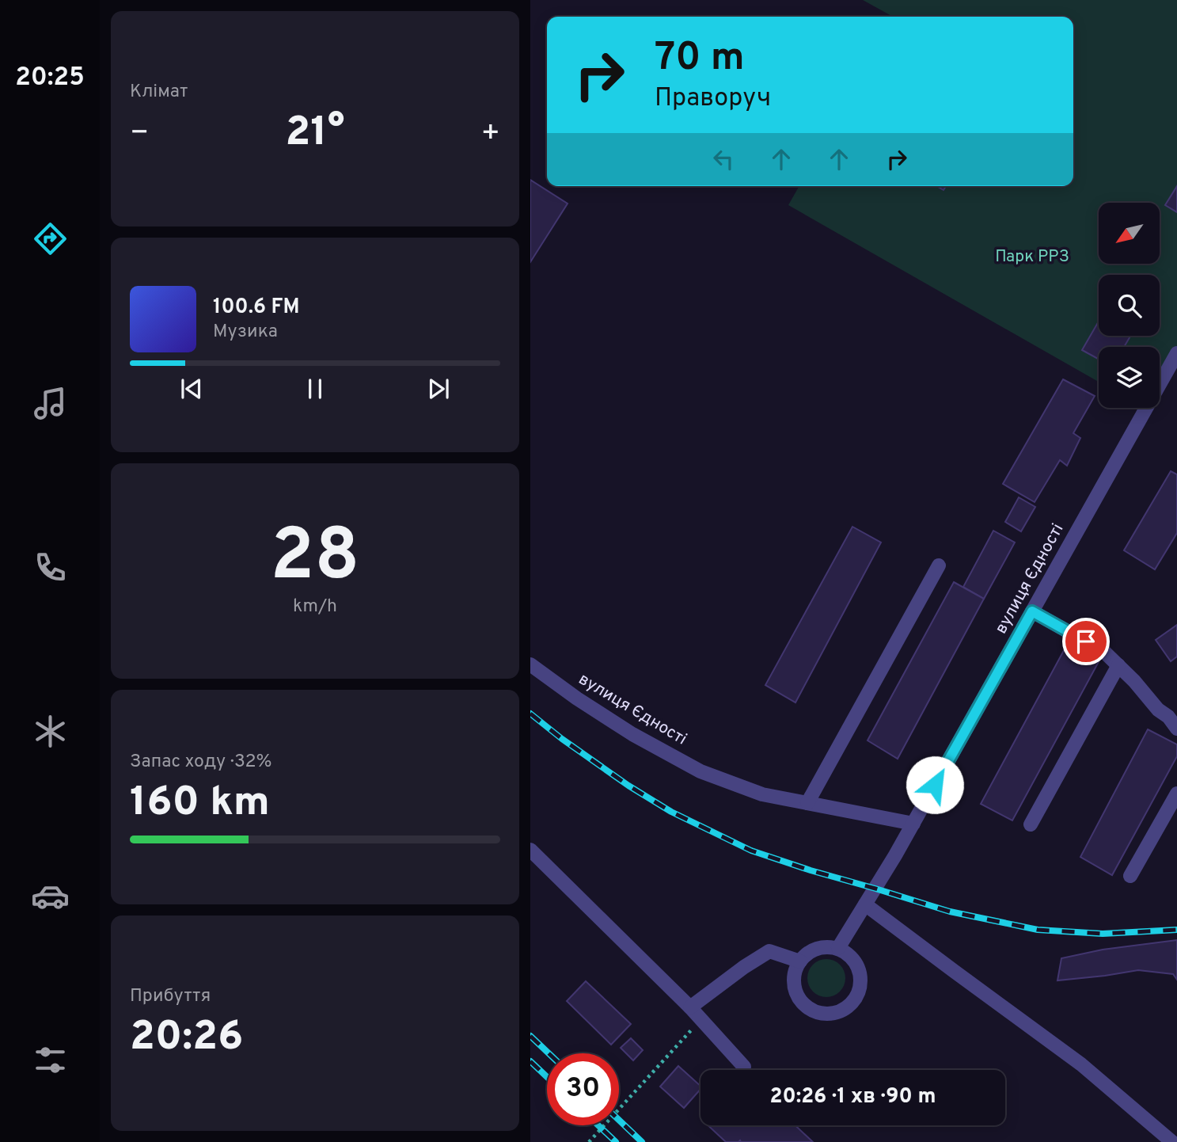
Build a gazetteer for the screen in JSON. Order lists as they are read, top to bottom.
{
  "streets": {
    "street": ["вулиця Єдності"]
  },
  "parks": ["Парк РРЗ"],
  "north": "bottom left",
  "page": {
    "tabs": "20:25",
    "tile": [
      "Клімат",
      ["28", "km/h"],
      ["Запас ходу · 32%", "160 km"],
      ["Прибуття", "20:26"]
    ],
    "turn": ["70 m", "Праворуч"],
    "heat": ["−", "21°", "+"],
    "song": ["100.6 FM", "Музика"],
    "limit": "30",
    "trip": "20:26 · 1 хв · 90 m"
  }
}
